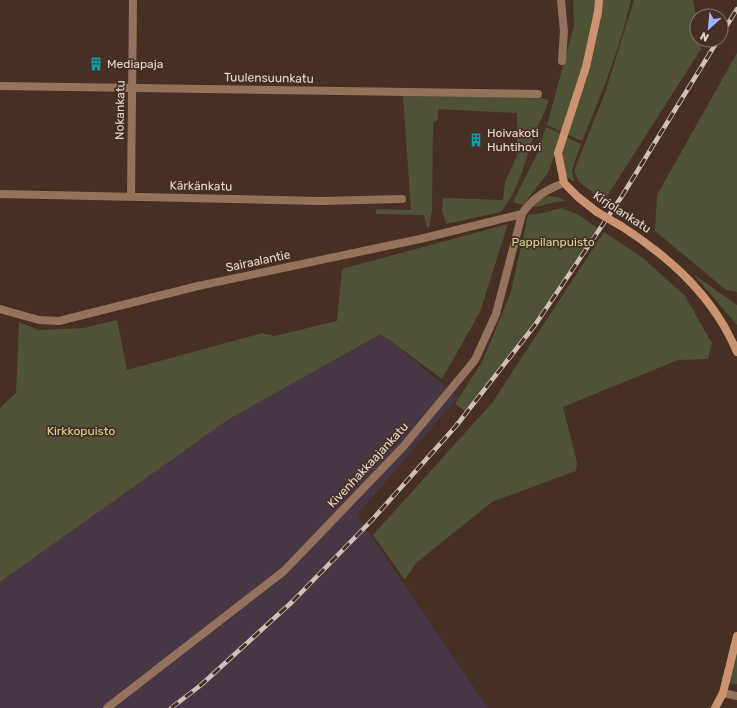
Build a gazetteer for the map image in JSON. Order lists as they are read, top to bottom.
{
  "streets": {
    "main road": ["Kirjolankatu"],
    "street": [
      "Tuulensuunkatu",
      "Nokankatu",
      "Kärkänkatu",
      "Sairaalantie",
      "Kivenhakkaajankatu"
    ]
  },
  "crossings": [
    ["Tuulensuunkatu", "Nokankatu"],
    ["Nokankatu", "Kärkänkatu"],
    ["Kirjolankatu", "Kivenhakkaajankatu"],
    ["Sairaalantie", "Kivenhakkaajankatu"]
  ],
  "parks": ["Pappilanpuisto", "Kirkkopuisto"],
  "places": {
    "building": ["Mediapaja", "Hoivakoti Huhtihovi"]
  },
  "north": "bottom left"
}
